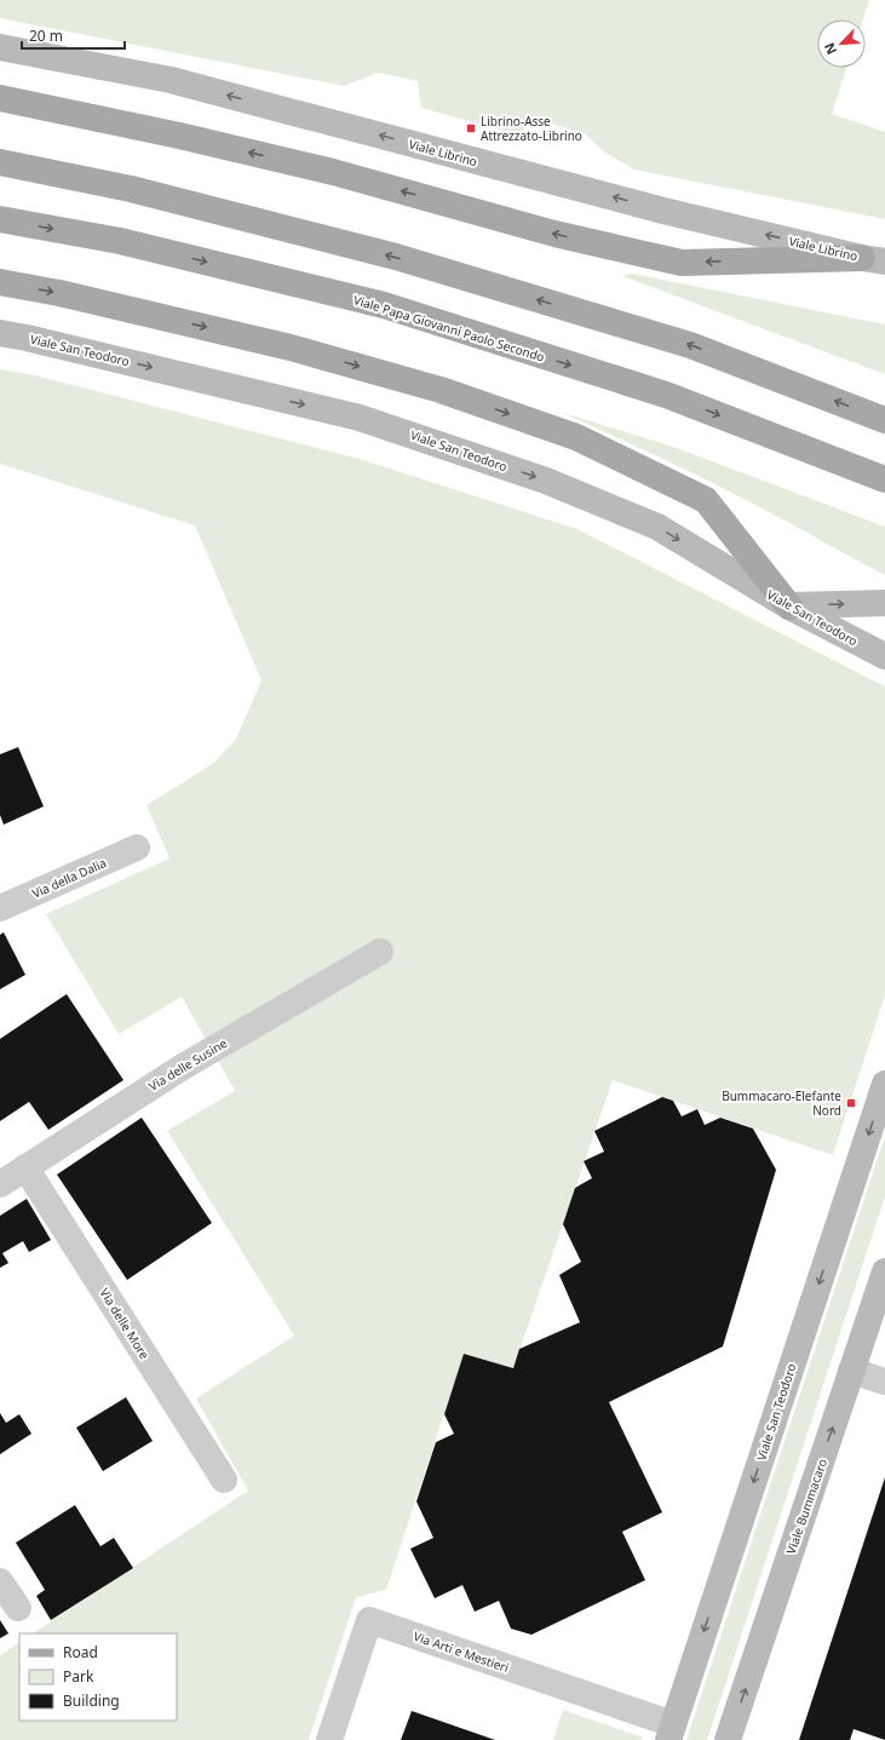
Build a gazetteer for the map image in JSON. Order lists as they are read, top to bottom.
{
  "streets": {
    "main road": [
      "Viale Librino",
      "Viale Papa Giovanni Paolo Secondo",
      "Viale San Teodoro",
      "Viale Bummacaro"
    ],
    "street": [
      "Via della Dalia",
      "Via delle Susine",
      "Via delle More",
      "Via Arti e Mestieri"
    ]
  },
  "crossings": [
    ["Viale San Teodoro", "Via Arti e Mestieri"],
    ["Via delle Susine", "Via delle More"]
  ],
  "one_way": ["Viale Bummacaro"],
  "places": {
    "transit": ["Librino-Asse Attrezzato-Librino", "Bummacaro-Elefante Nord"]
  },
  "legend": ["Road", "Park", "Building"],
  "scale_bar": "20 m",
  "north": "bottom left"
}
